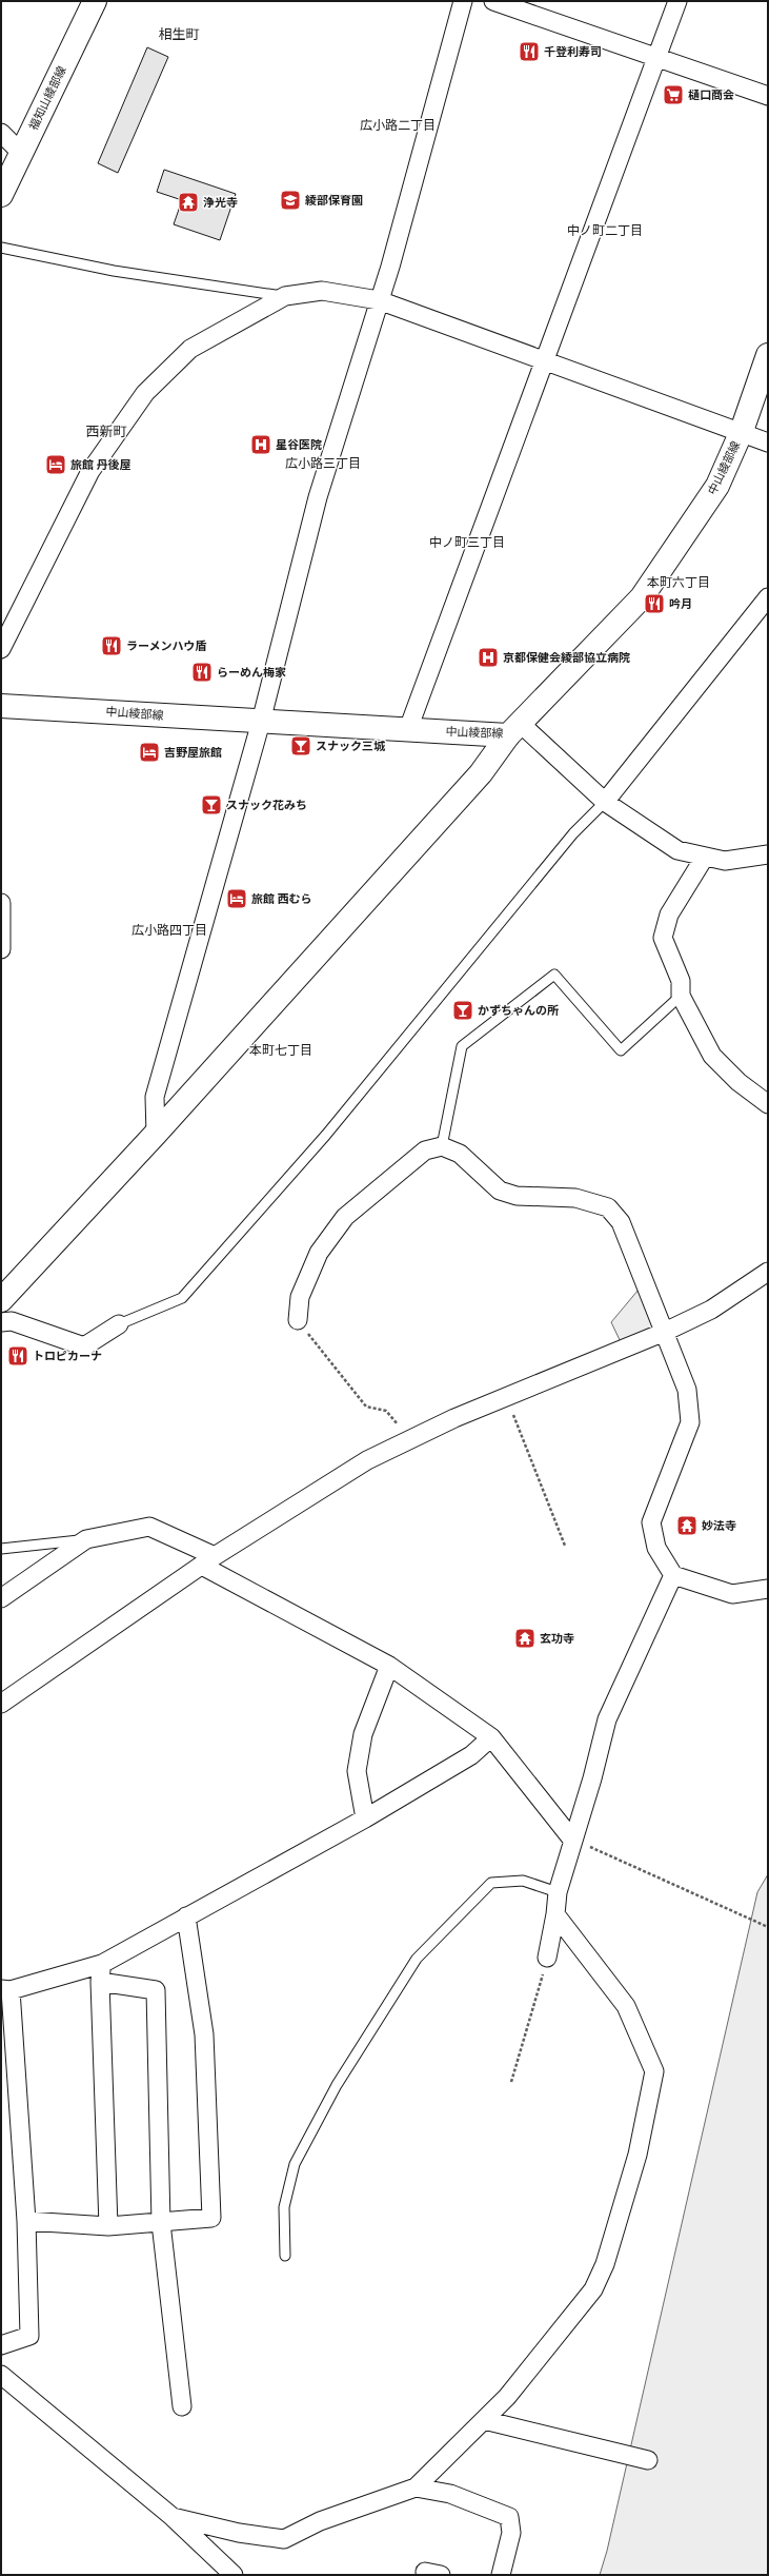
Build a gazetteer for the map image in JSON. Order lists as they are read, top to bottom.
{
  "streets": {
    "main road": ["福知山綾部線", "中山綾部線"]
  },
  "districts": [
    "相生町",
    "広小路二丁目",
    "中ノ町二丁目",
    "西新町",
    "広小路三丁目",
    "中ノ町三丁目",
    "本町六丁目",
    "広小路四丁目",
    "本町七丁目"
  ],
  "places": {
    "restaurant": [
      "千登利寿司",
      "吟月",
      "ラーメンハウ盾",
      "らーめん梅家",
      "トロピカーナ"
    ],
    "supermarket": ["樋口商会"],
    "school or university": ["綾部保育園"],
    "temple": ["浄光寺", "妙法寺", "玄功寺"],
    "hospital": ["星谷医院", "京都保健会綾部協立病院"],
    "hotel": ["旅館 丹後屋", "吉野屋旅館", "旅館 西むら"],
    "bar": ["スナック三城", "スナック花みち", "かずちゃんの所"]
  }
}
